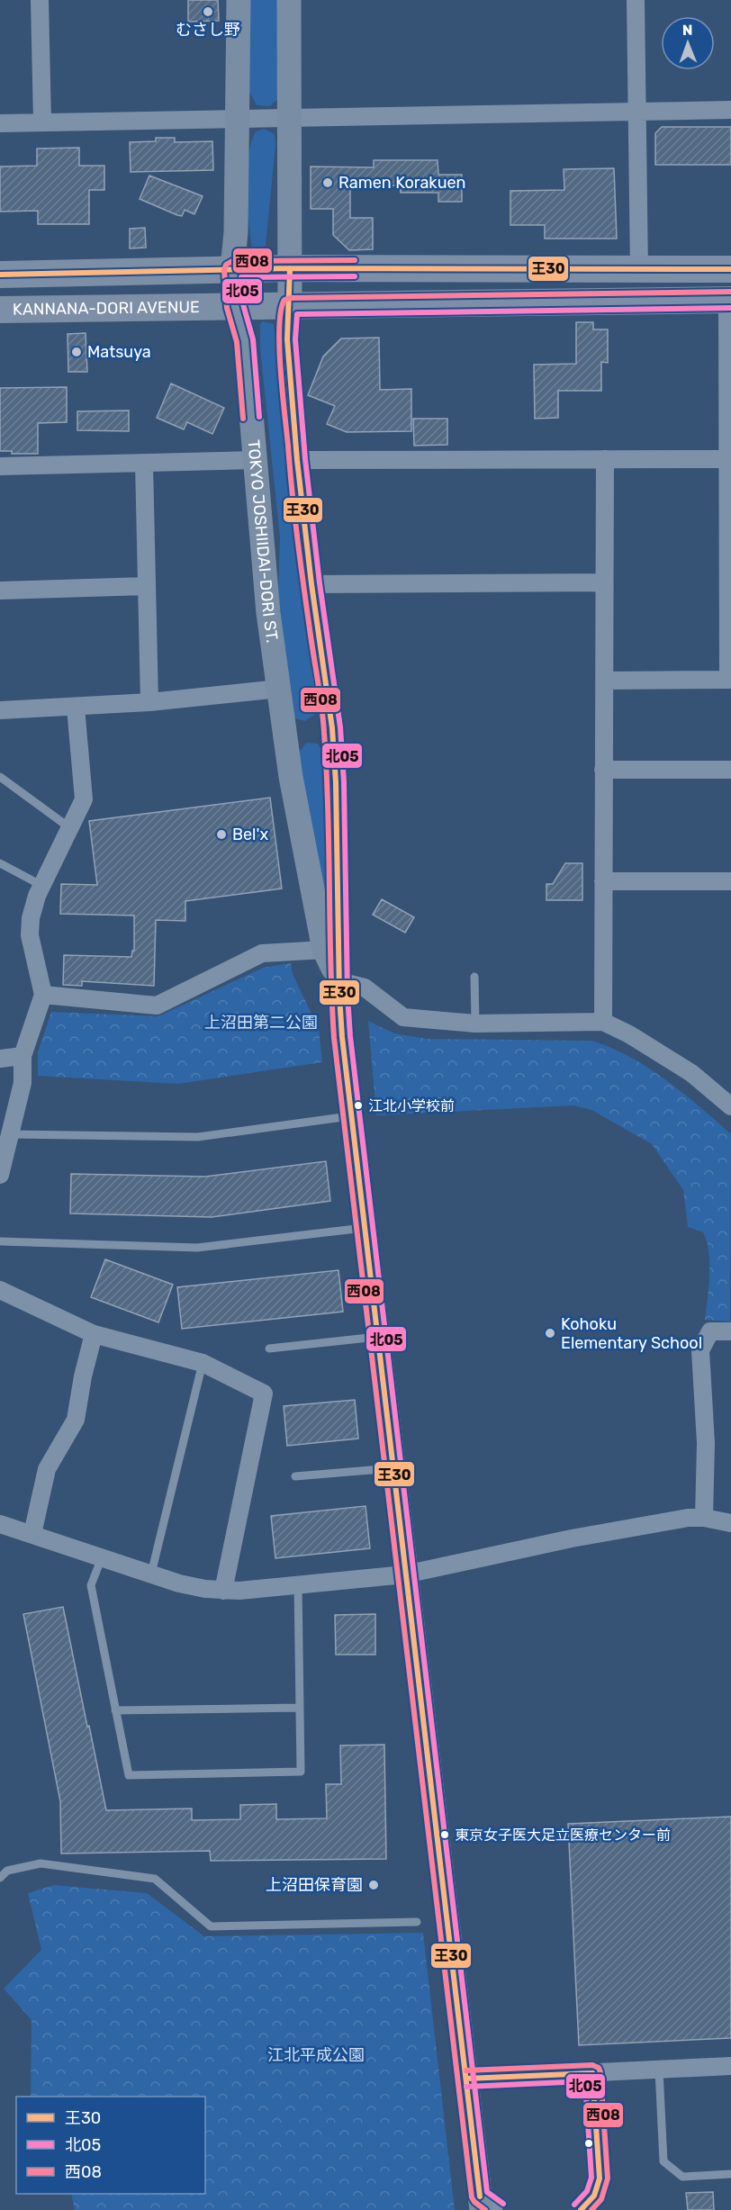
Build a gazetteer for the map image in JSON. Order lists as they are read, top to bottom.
{
  "streets": {
    "main road": ["KANNANA-DORI AVENUE"],
    "street": ["TOKYO JOSHIIDAI-DORI ST."]
  },
  "crossings": [
    ["KANNANA-DORI AVENUE", "TOKYO JOSHIIDAI-DORI ST."]
  ],
  "parks": ["上沼田第二公園", "江北平成公園"],
  "places": [
    "むさし野",
    "Ramen Korakuen",
    "Matsuya",
    "Bel'x",
    "江北小学校前",
    "Kohoku Elementary School",
    "東京女子医大足立医療センター前",
    "上沼田保育園"
  ],
  "lines": ["transit line 西08", "transit line 王30", "transit line 北05"],
  "legend": ["王30", "北05", "西08"],
  "north": "top"
}
